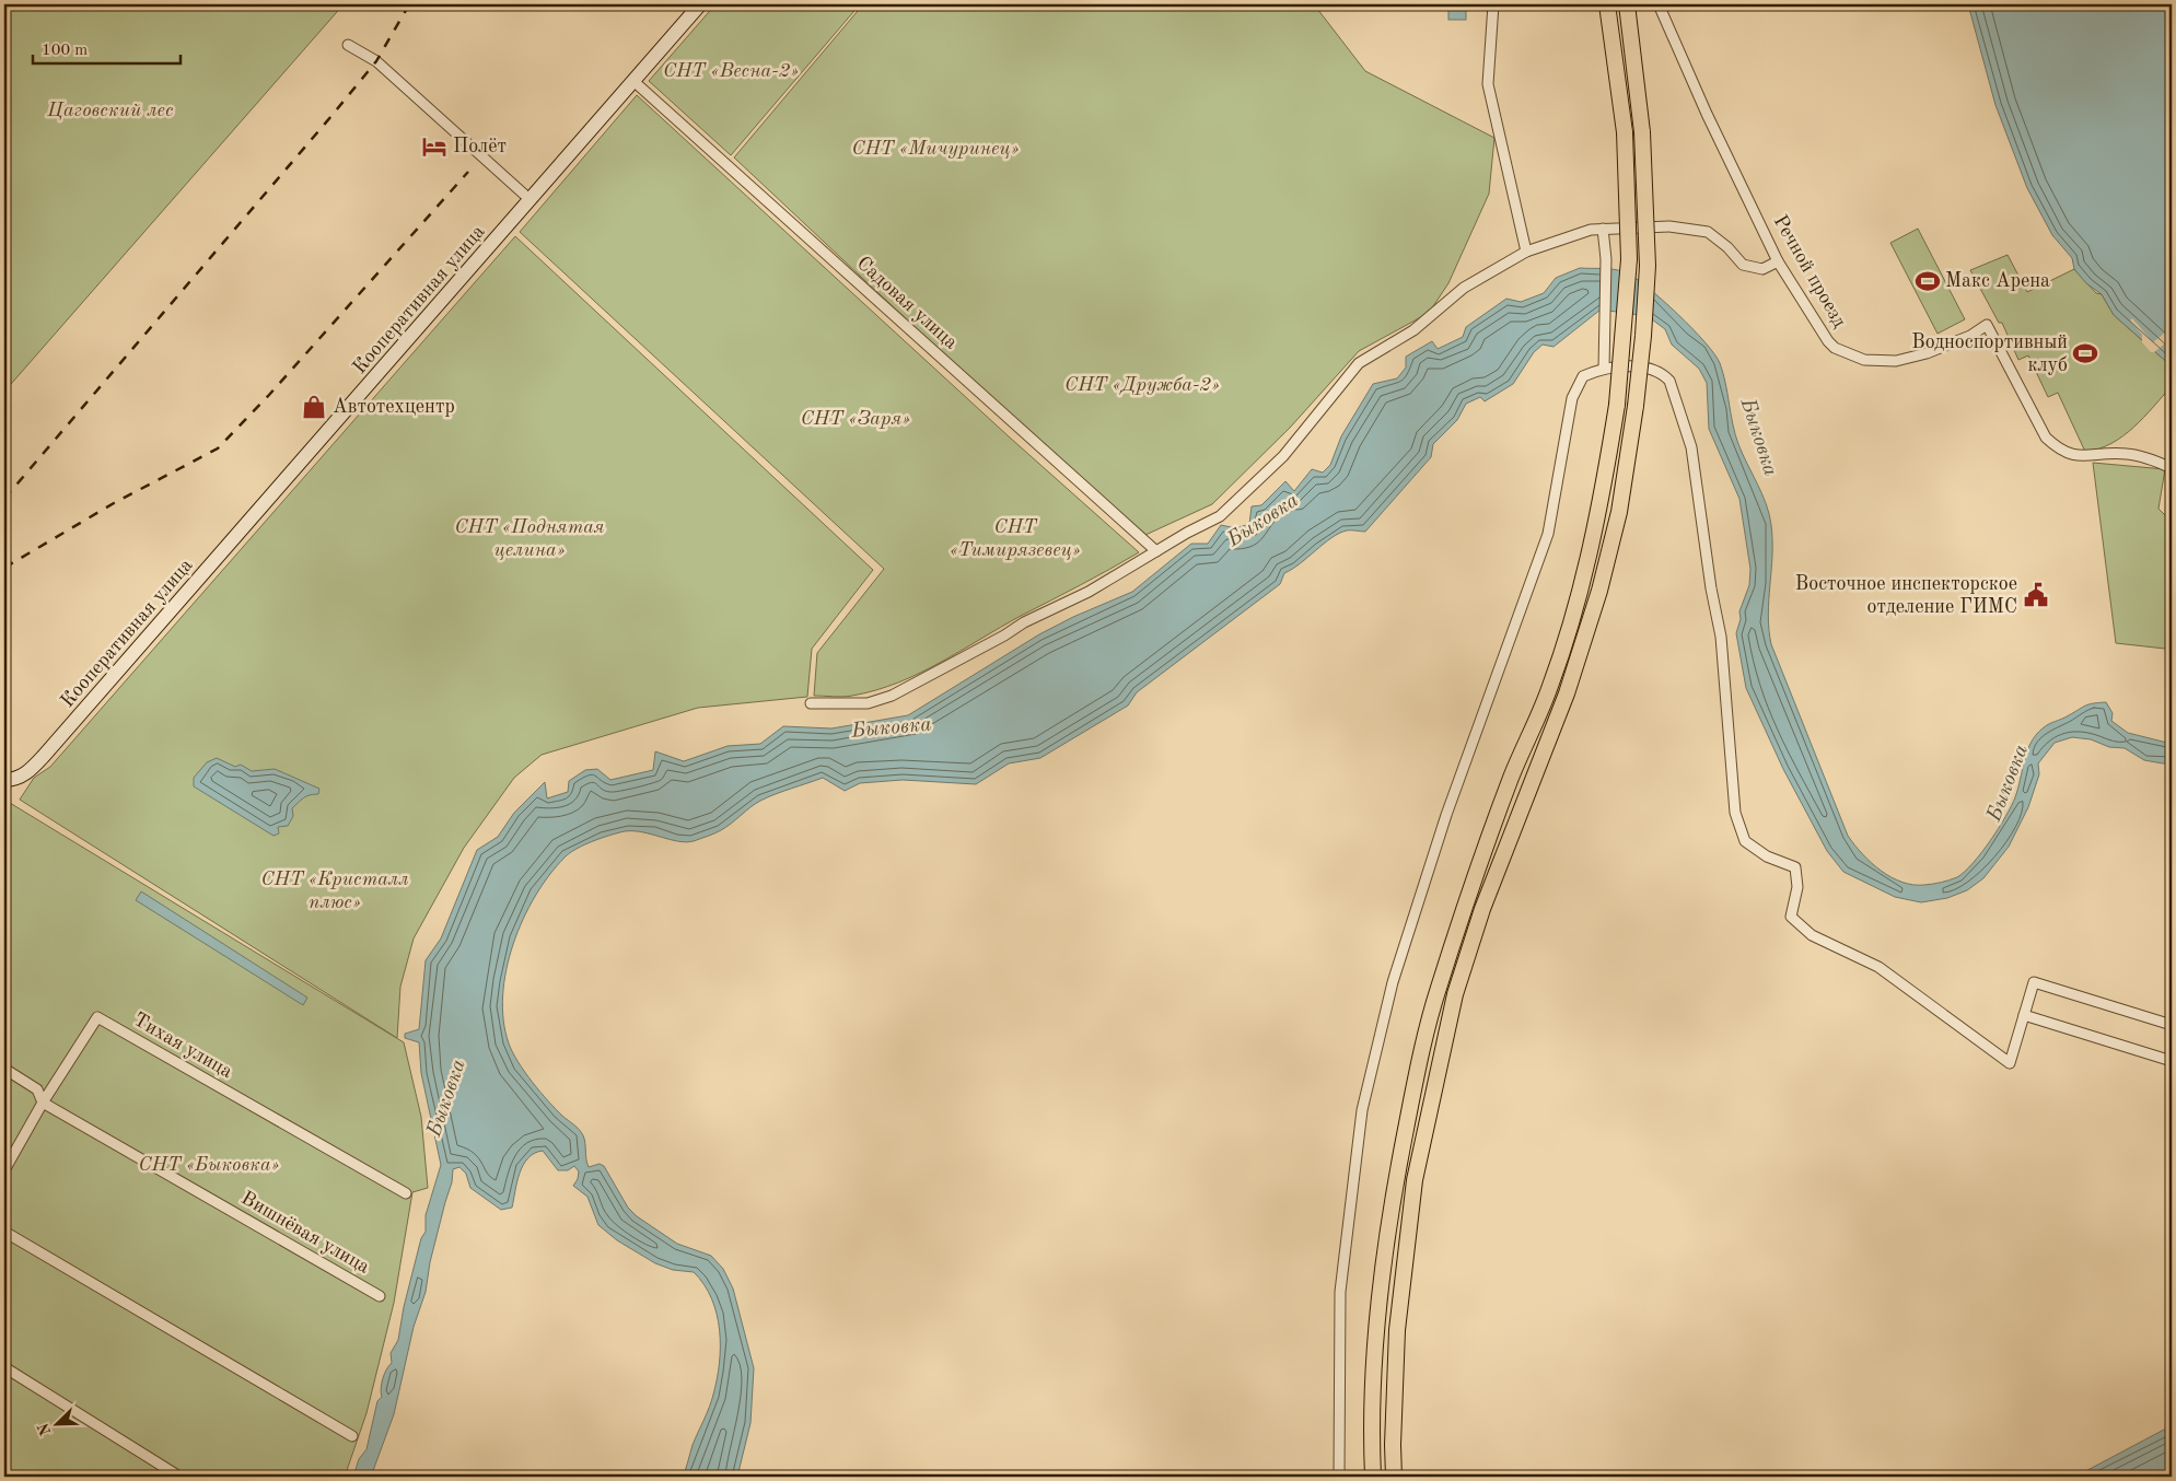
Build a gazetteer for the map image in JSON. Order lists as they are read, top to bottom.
{
  "streets": {
    "main road": ["Кооперативная улица"],
    "street": [
      "Речной проезд",
      "Садовая улица",
      "Тихая улица",
      "Вишнёвая улица"
    ]
  },
  "crossings": [
    ["Кооперативная улица", "Садовая улица"],
    ["Тихая улица", "Вишнёвая улица"]
  ],
  "water": ["Быковка"],
  "parks": [
    "СНТ «Весна-2»",
    "Цаговский лес",
    "СНТ «Мичуринец»",
    "СНТ «Дружба-2»",
    "СНТ «Заря»",
    "СНТ «Поднятая целина»",
    "СНТ «Тимирязевец»",
    "СНТ «Кристалл плюс»",
    "СНТ «Быковка»"
  ],
  "places": {
    "hotel": ["Полёт"],
    "sports": ["Макс Арена", "Водноспортивный клуб"],
    "shop": ["Автотехцентр"],
    "public building": ["Восточное инспекторское отделение ГИМС"]
  },
  "scale_bar": "100 m",
  "north": "bottom left"
}
